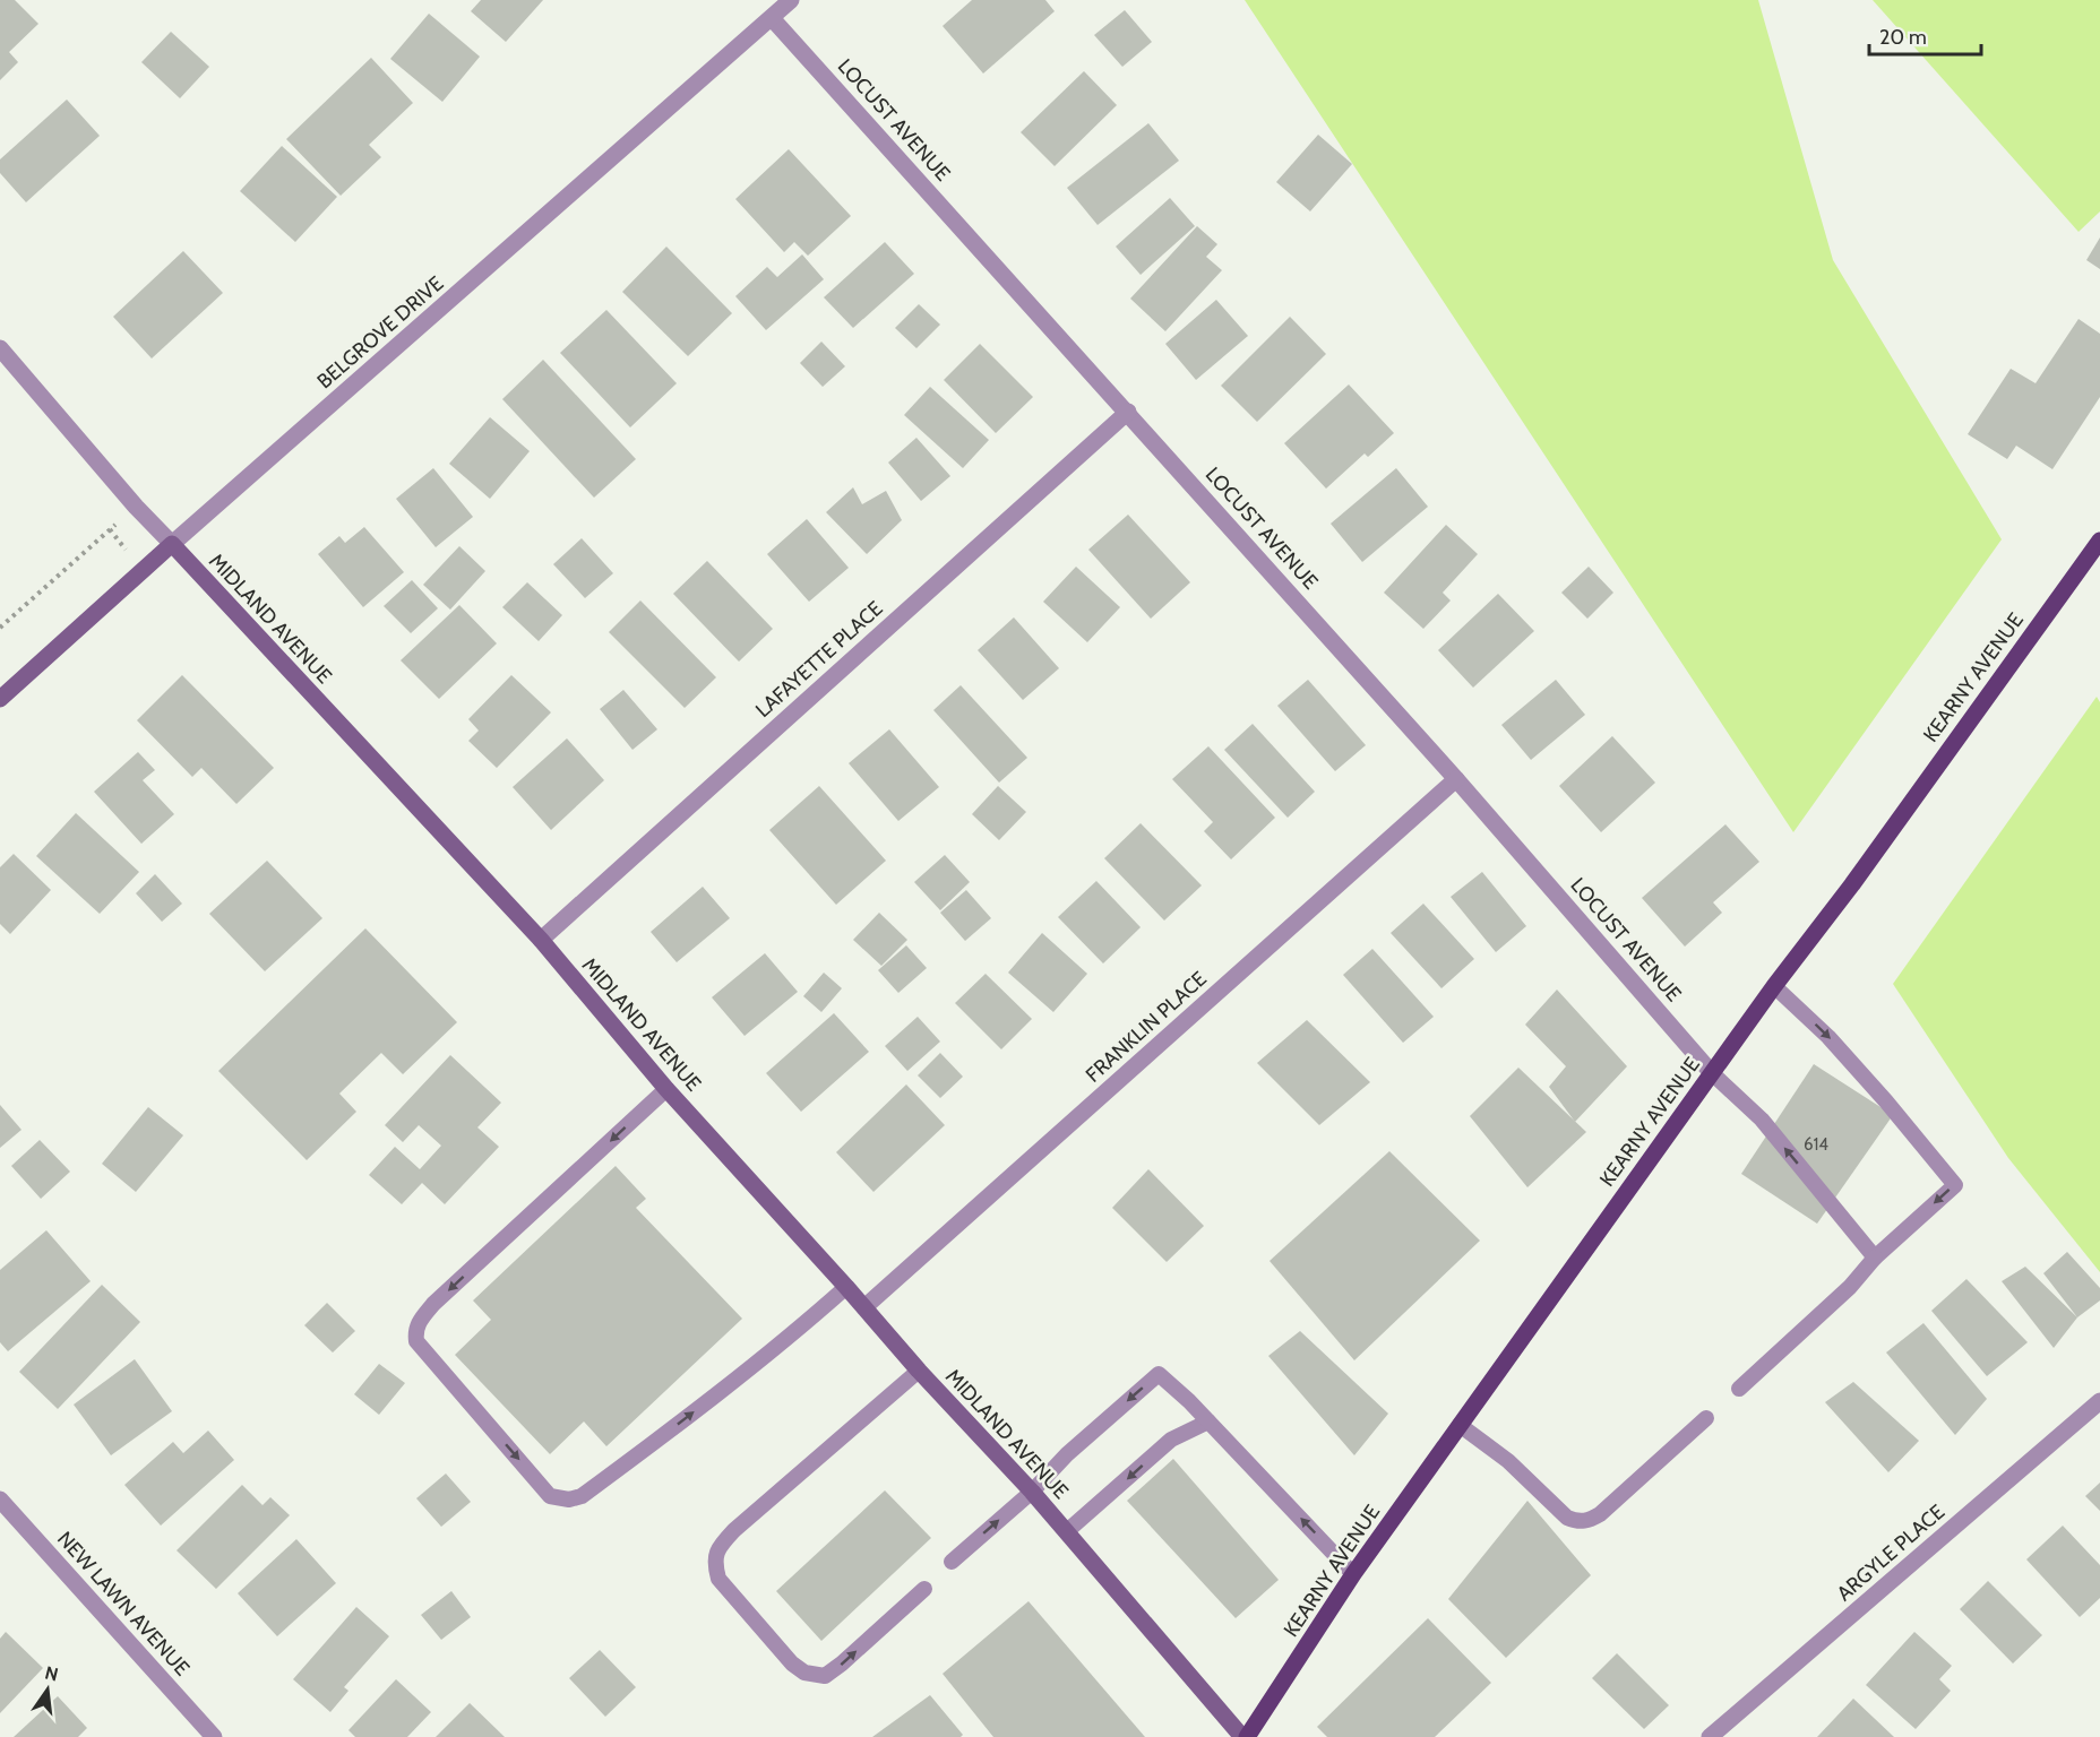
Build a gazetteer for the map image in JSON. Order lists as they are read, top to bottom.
{
  "streets": {
    "main road": ["KEARNY AVENUE"],
    "street": [
      "LOCUST AVENUE",
      "BELGROVE DRIVE",
      "MIDLAND AVENUE",
      "LAFAYETTE PLACE",
      "FRANKLIN PLACE",
      "ARGYLE PLACE",
      "NEW LAWN AVENUE"
    ]
  },
  "crossings": [
    ["LOCUST AVENUE", "BELGROVE DRIVE"],
    ["LOCUST AVENUE", "LAFAYETTE PLACE"],
    ["LOCUST AVENUE", "KEARNY AVENUE"],
    ["LOCUST AVENUE", "FRANKLIN PLACE"],
    ["BELGROVE DRIVE", "MIDLAND AVENUE"],
    ["MIDLAND AVENUE", "LAFAYETTE PLACE"],
    ["MIDLAND AVENUE", "KEARNY AVENUE"],
    ["MIDLAND AVENUE", "FRANKLIN PLACE"]
  ],
  "house_numbers": ["614"],
  "scale_bar": "20 m",
  "north": "top"
}
